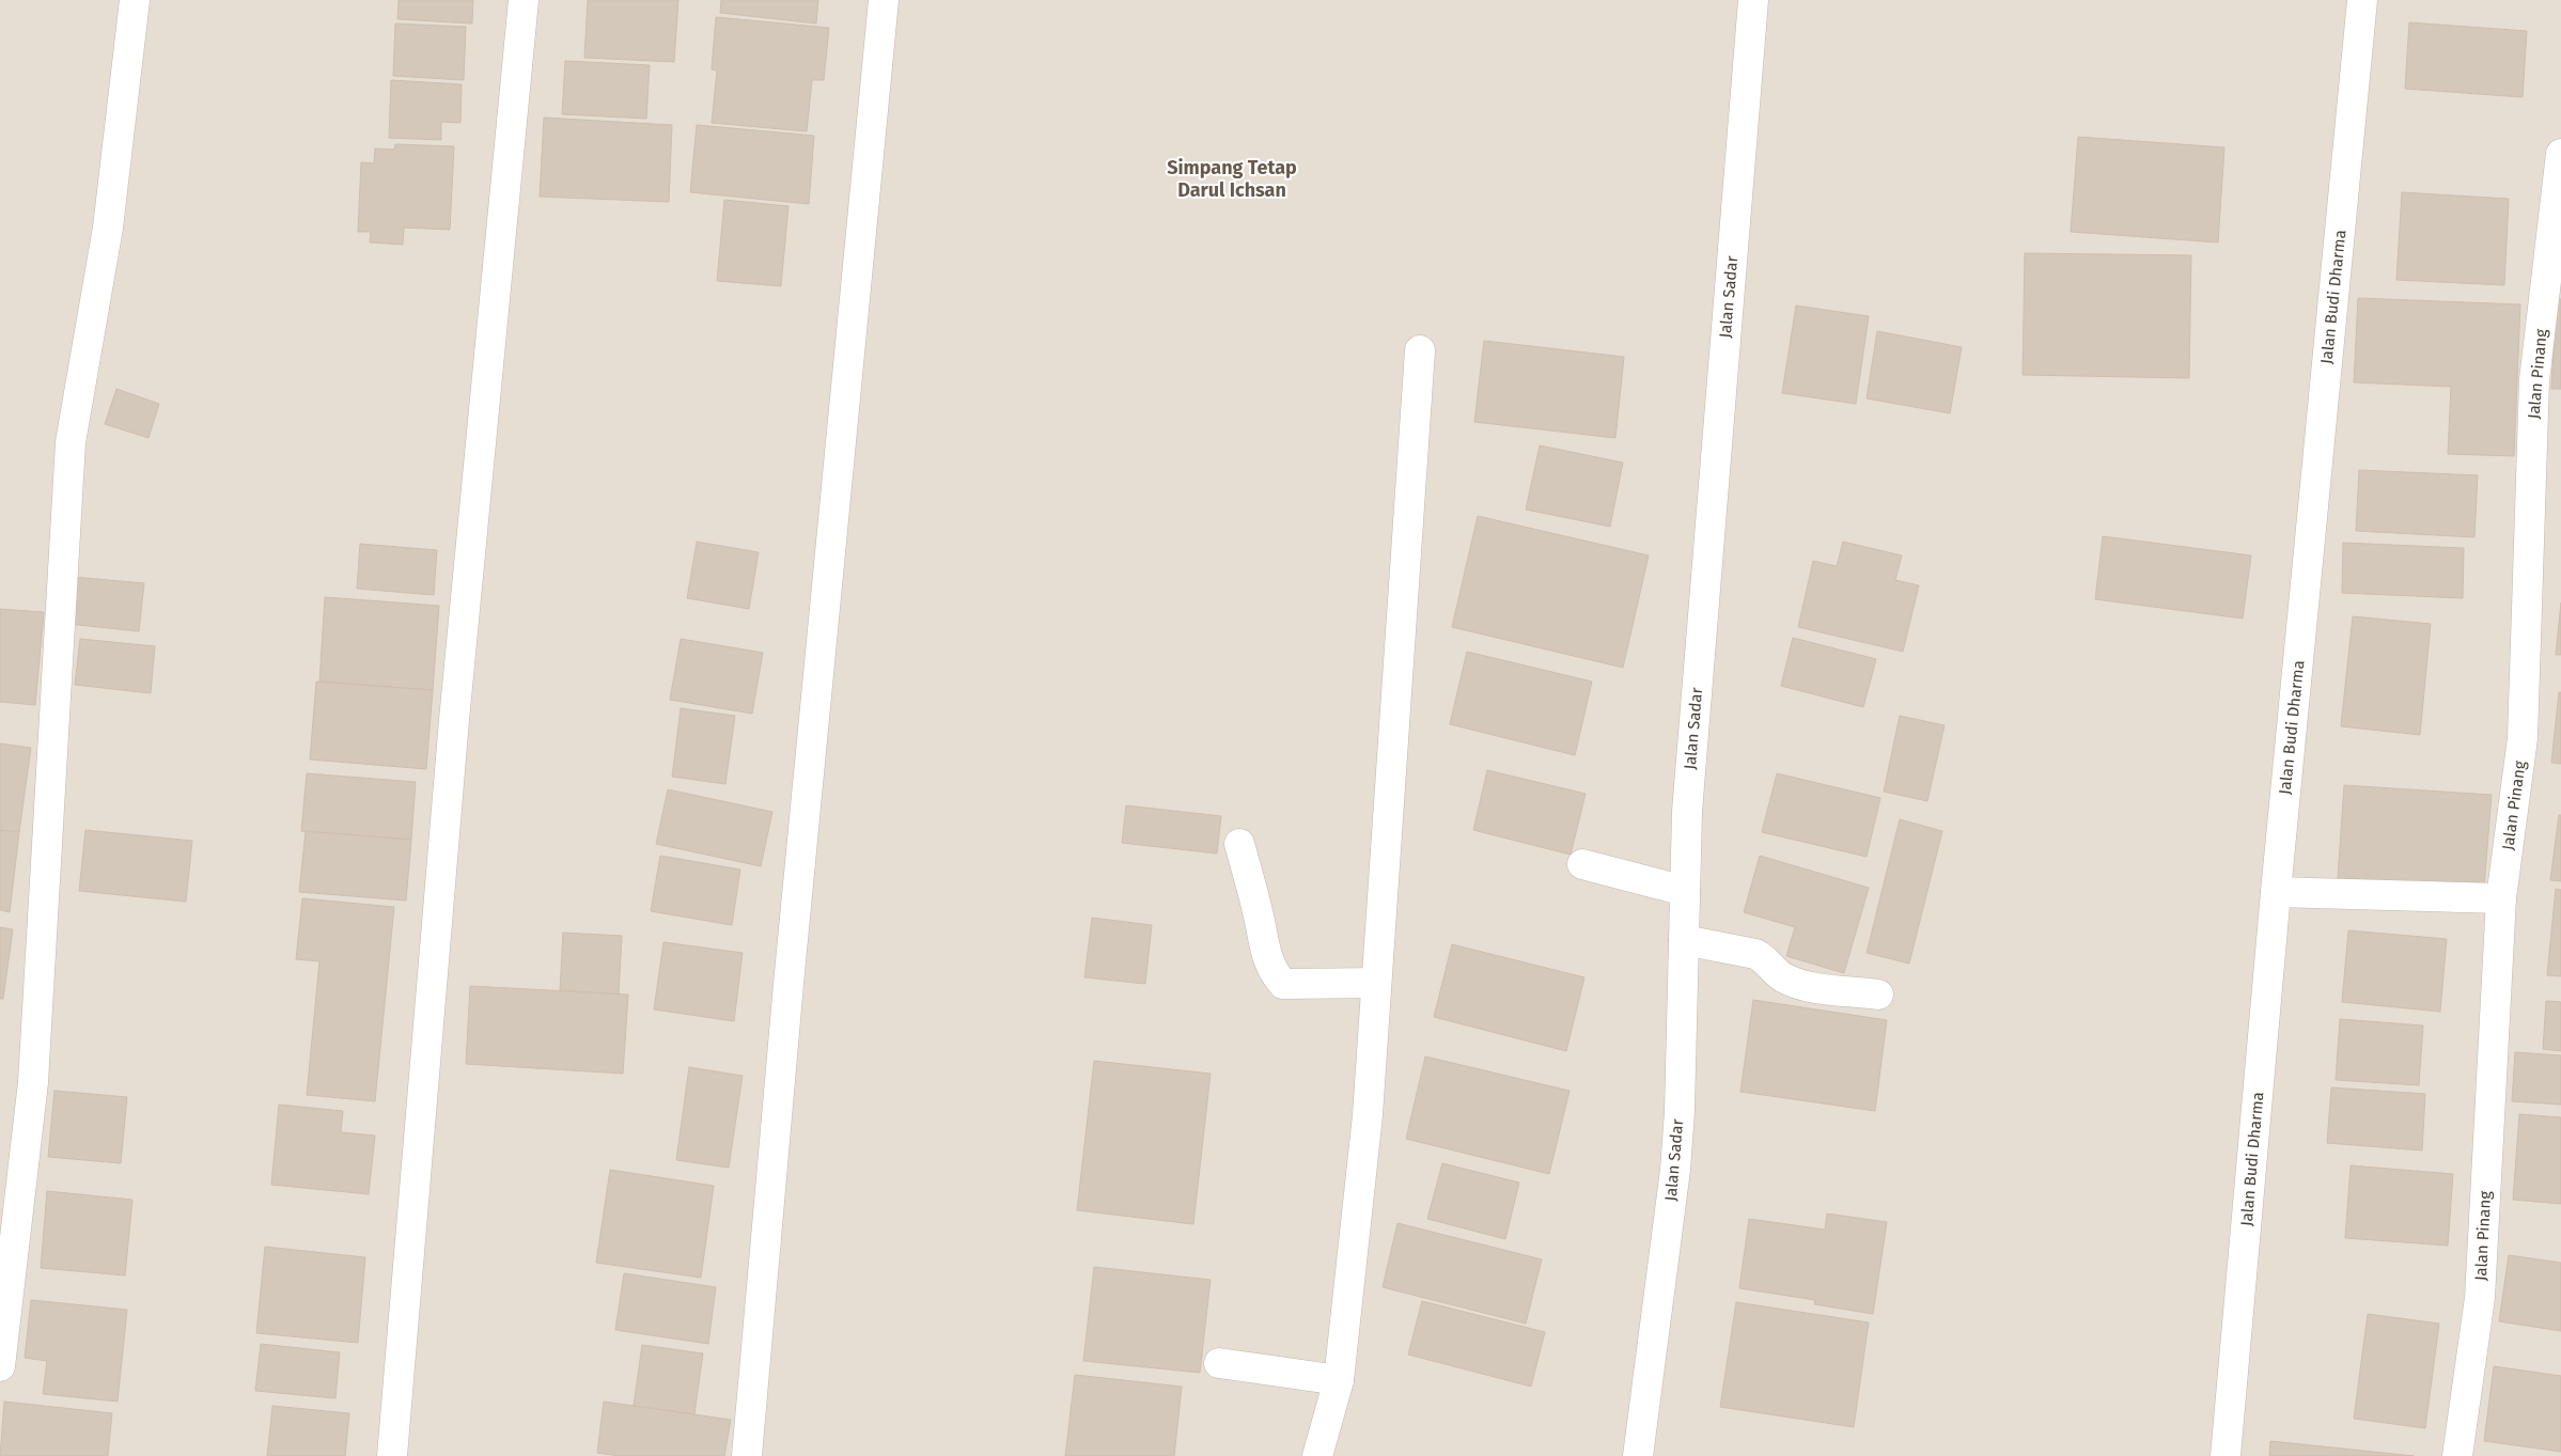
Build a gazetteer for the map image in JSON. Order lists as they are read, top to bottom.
{
  "streets": {
    "street": ["Jalan Sadar", "Jalan Budi Dharma", "Jalan Pinang"]
  },
  "districts": ["Simpang Tetap Darul Ichsan"]
}
